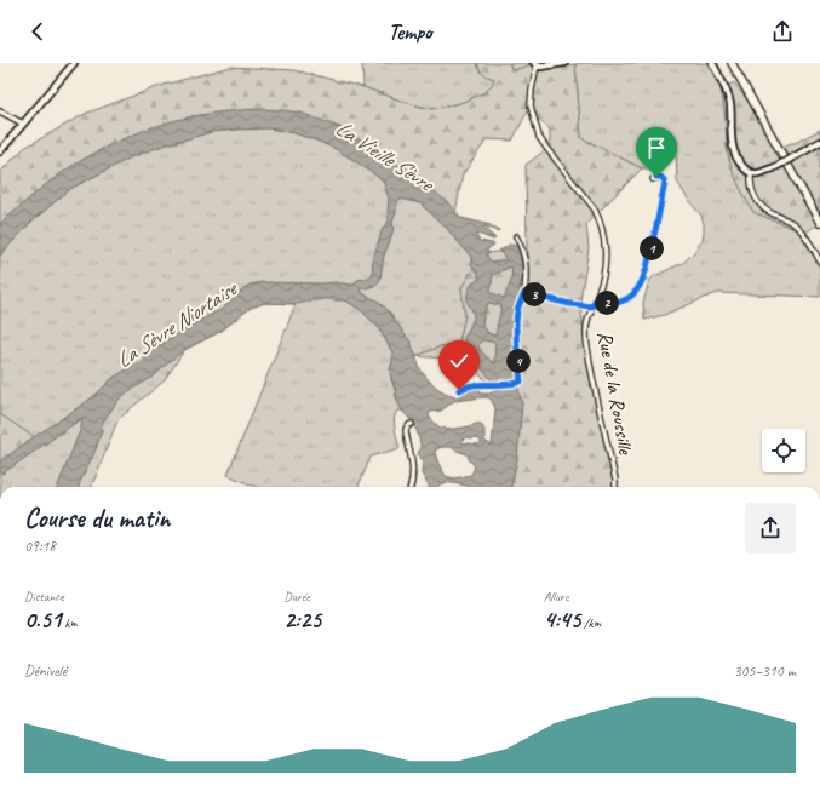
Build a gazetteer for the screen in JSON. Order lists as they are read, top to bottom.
{
  "streets": {
    "street": ["Rue de la Roussille"]
  },
  "water": ["La Vieille Sèvre", "La Sèvre Niortaise"],
  "page": {
    "header": "Tempo",
    "pins": [
      "1",
      "3",
      "2",
      "4"
    ],
    "heading": ["Course du matin", "09:18"],
    "stats": [
      ["Distance", "0.51 km"],
      ["Durée", "2:25"],
      ["Allure", "4:45 /km"]
    ],
    "chart": ["Dénivelé", "305–310 m"]
  }
}
